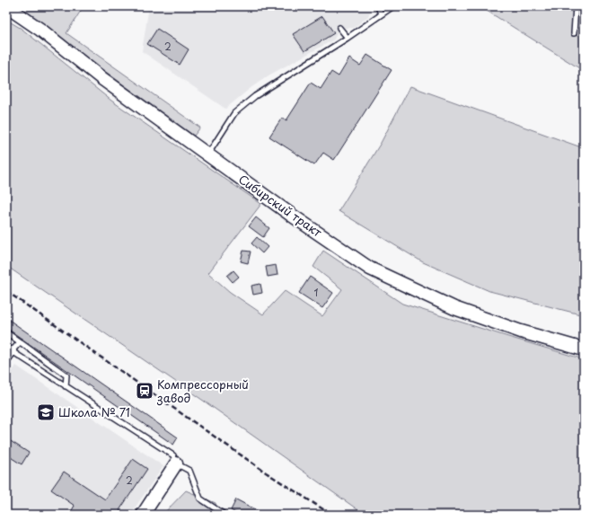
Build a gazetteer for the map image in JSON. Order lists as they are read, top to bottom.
{
  "streets": {
    "main road": ["Сибирский тракт"]
  },
  "places": {
    "station": ["Компрессорный завод"],
    "school or university": ["Школа № 71"]
  },
  "house_numbers": ["2", "1", "2"]
}
